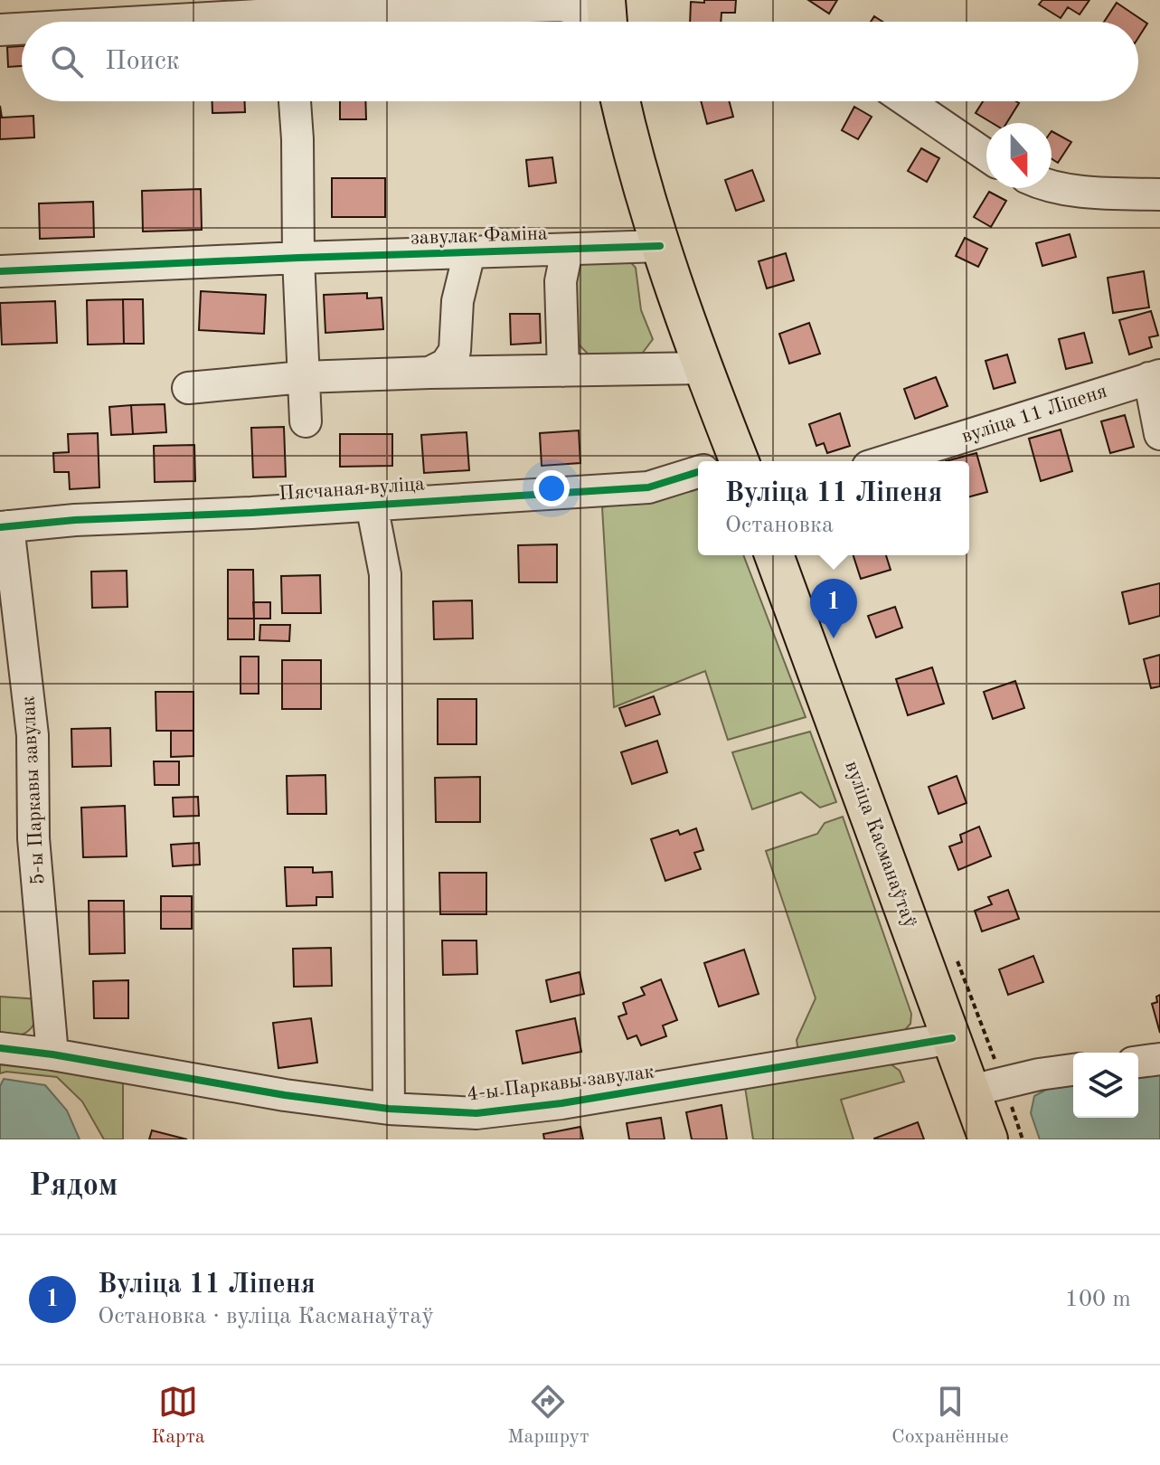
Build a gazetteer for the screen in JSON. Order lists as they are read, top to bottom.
{
  "streets": {
    "main road": ["вуліца Касманаўтаў"],
    "street": [
      "завулак Фаміна",
      "вуліца 11 Ліпеня",
      "Пясчаная вуліца",
      "5-ы Паркавы завулак",
      "4-ы Паркавы завулак"
    ]
  },
  "crossings": [
    ["Пясчаная вуліца", "5-ы Паркавы завулак"],
    ["5-ы Паркавы завулак", "4-ы Паркавы завулак"],
    ["вуліца Касманаўтаў", "4-ы Паркавы завулак"]
  ],
  "north": "bottom",
  "page": {
    "search": "Поиск",
    "popup": ["Вуліца 11 Ліпеня", "Остановка"],
    "pins": "1",
    "heading": "Рядом",
    "list": [
      {
        "mark": "1",
        "name": "Вуліца 11 Ліпеня",
        "note": "Остановка · вуліца Касманаўтаў",
        "value": "100 m"
      }
    ],
    "nav": ["Карта", "Маршрут", "Сохранённые"]
  }
}
